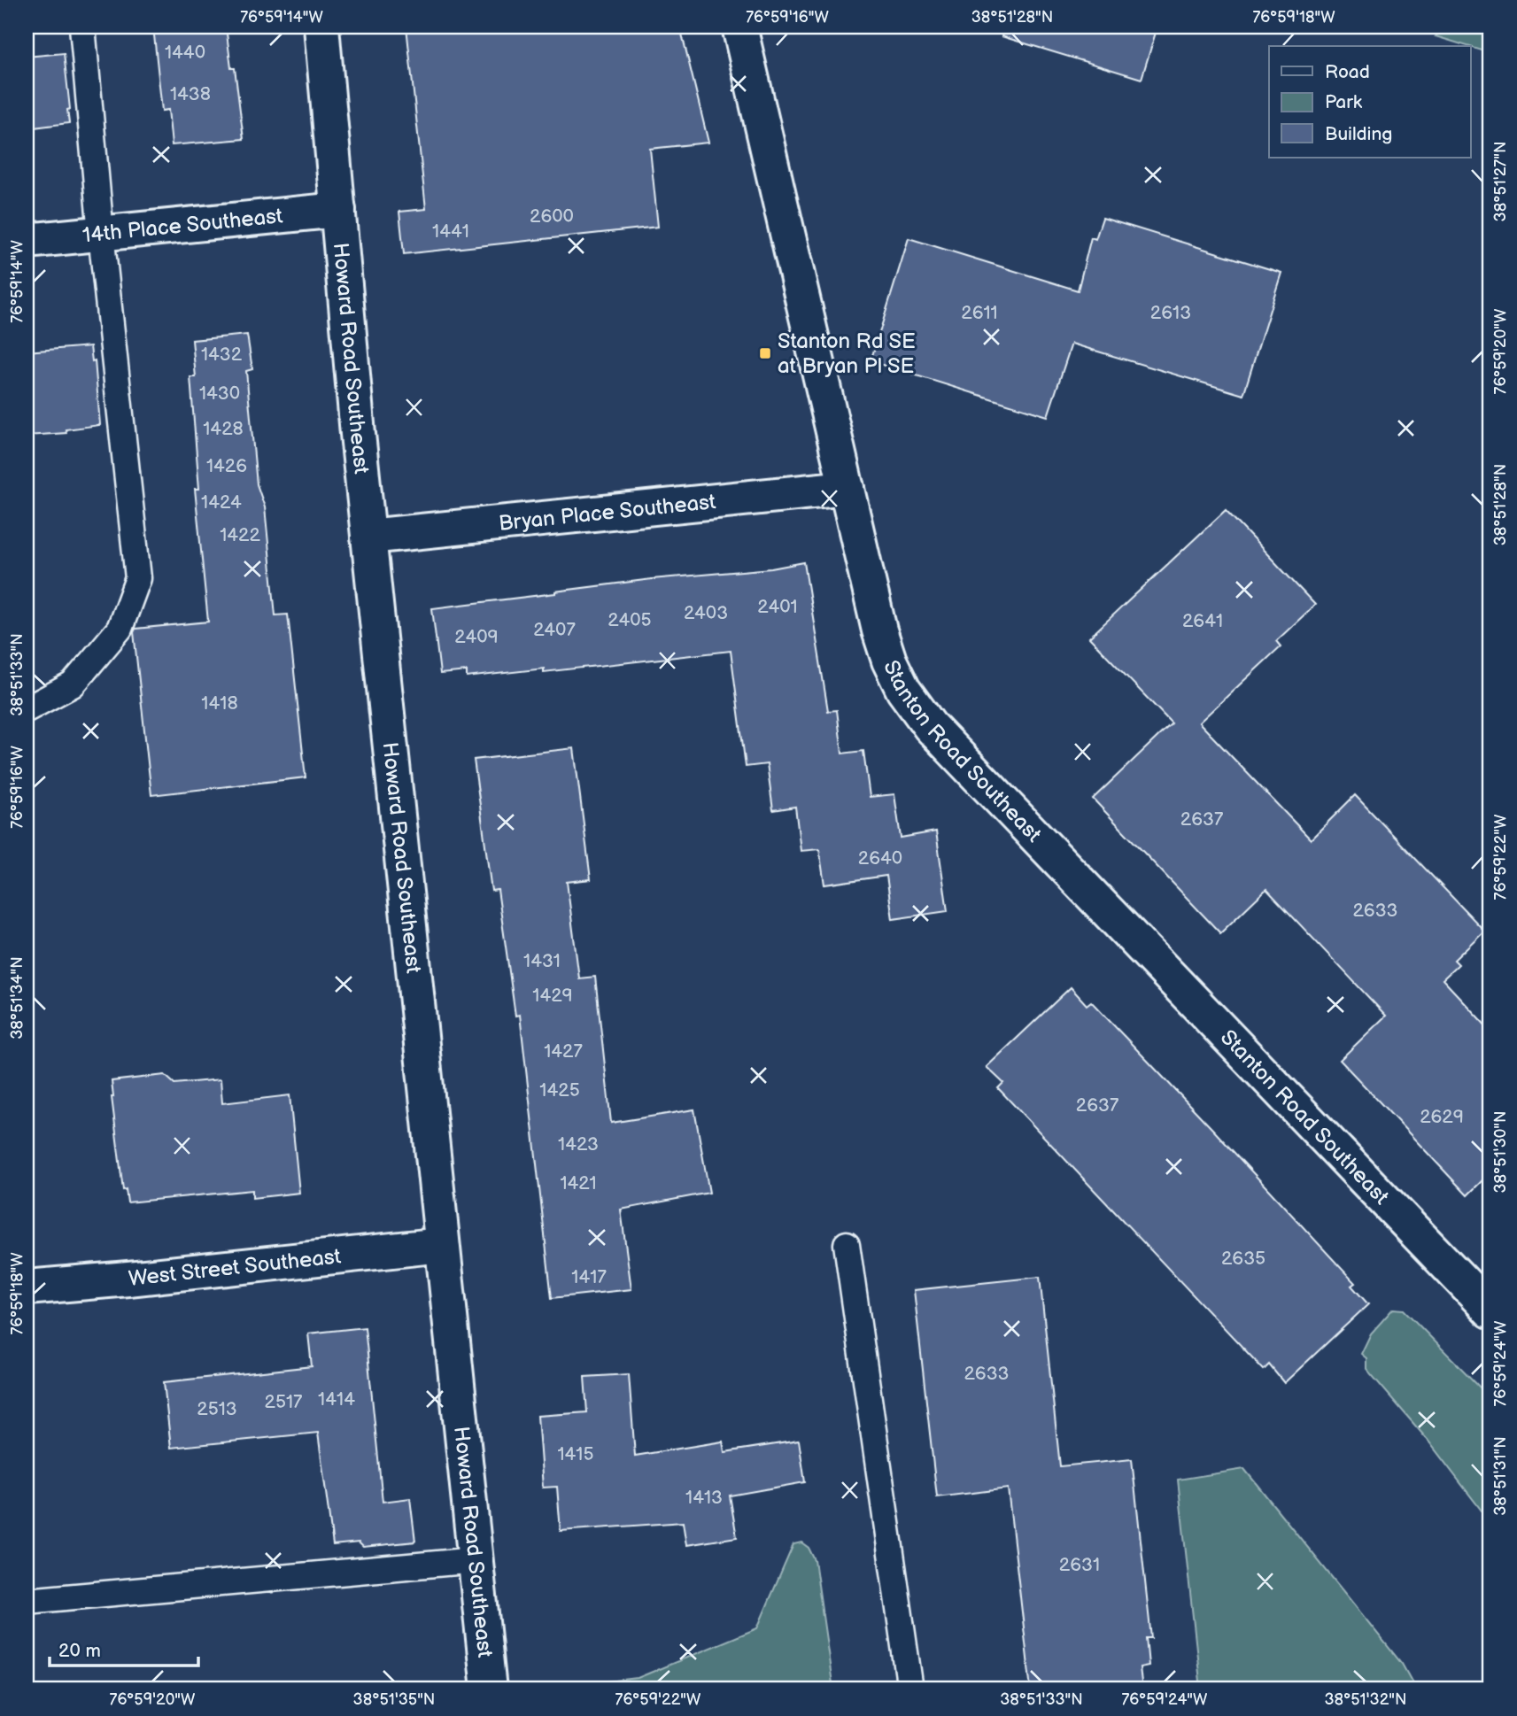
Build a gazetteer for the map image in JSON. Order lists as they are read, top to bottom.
{
  "streets": {
    "street": [
      "14th Place Southeast",
      "Howard Road Southeast",
      "Bryan Place Southeast",
      "Stanton Road Southeast",
      "West Street Southeast"
    ]
  },
  "crossings": [
    ["14th Place Southeast", "Howard Road Southeast"],
    ["Howard Road Southeast", "Bryan Place Southeast"],
    ["Howard Road Southeast", "West Street Southeast"],
    ["Bryan Place Southeast", "Stanton Road Southeast"]
  ],
  "places": {
    "transit": ["Stanton Rd SE at Bryan Pl SE"]
  },
  "house_numbers": [
    "1440",
    "1438",
    "2600",
    "1441",
    "2611",
    "2613",
    "1432",
    "1430",
    "1428",
    "1426",
    "1424",
    "1422",
    "2401",
    "2403",
    "2405",
    "2641",
    "2407",
    "2409",
    "1418",
    "2637",
    "2640",
    "2633",
    "1431",
    "1429",
    "1427",
    "1425",
    "2637",
    "2629",
    "1423",
    "1421",
    "2635",
    "1417",
    "2633",
    "1414",
    "2517",
    "2513",
    "1415",
    "1413",
    "2631"
  ],
  "legend": ["Road", "Park", "Building"],
  "scale_bar": "20 m",
  "coordinates": [
    "76°59'14\"W",
    "76°59'16\"W",
    "38°51'28\"N",
    "76°59'18\"W",
    "38°51'27\"N",
    "76°59'20\"W",
    "38°51'33\"N",
    "76°59'22\"W",
    "38°51'34\"N",
    "38°51'30\"N",
    "76°59'24\"W",
    "38°51'31\"N",
    "38°51'35\"N",
    "38°51'32\"N"
  ]
}
